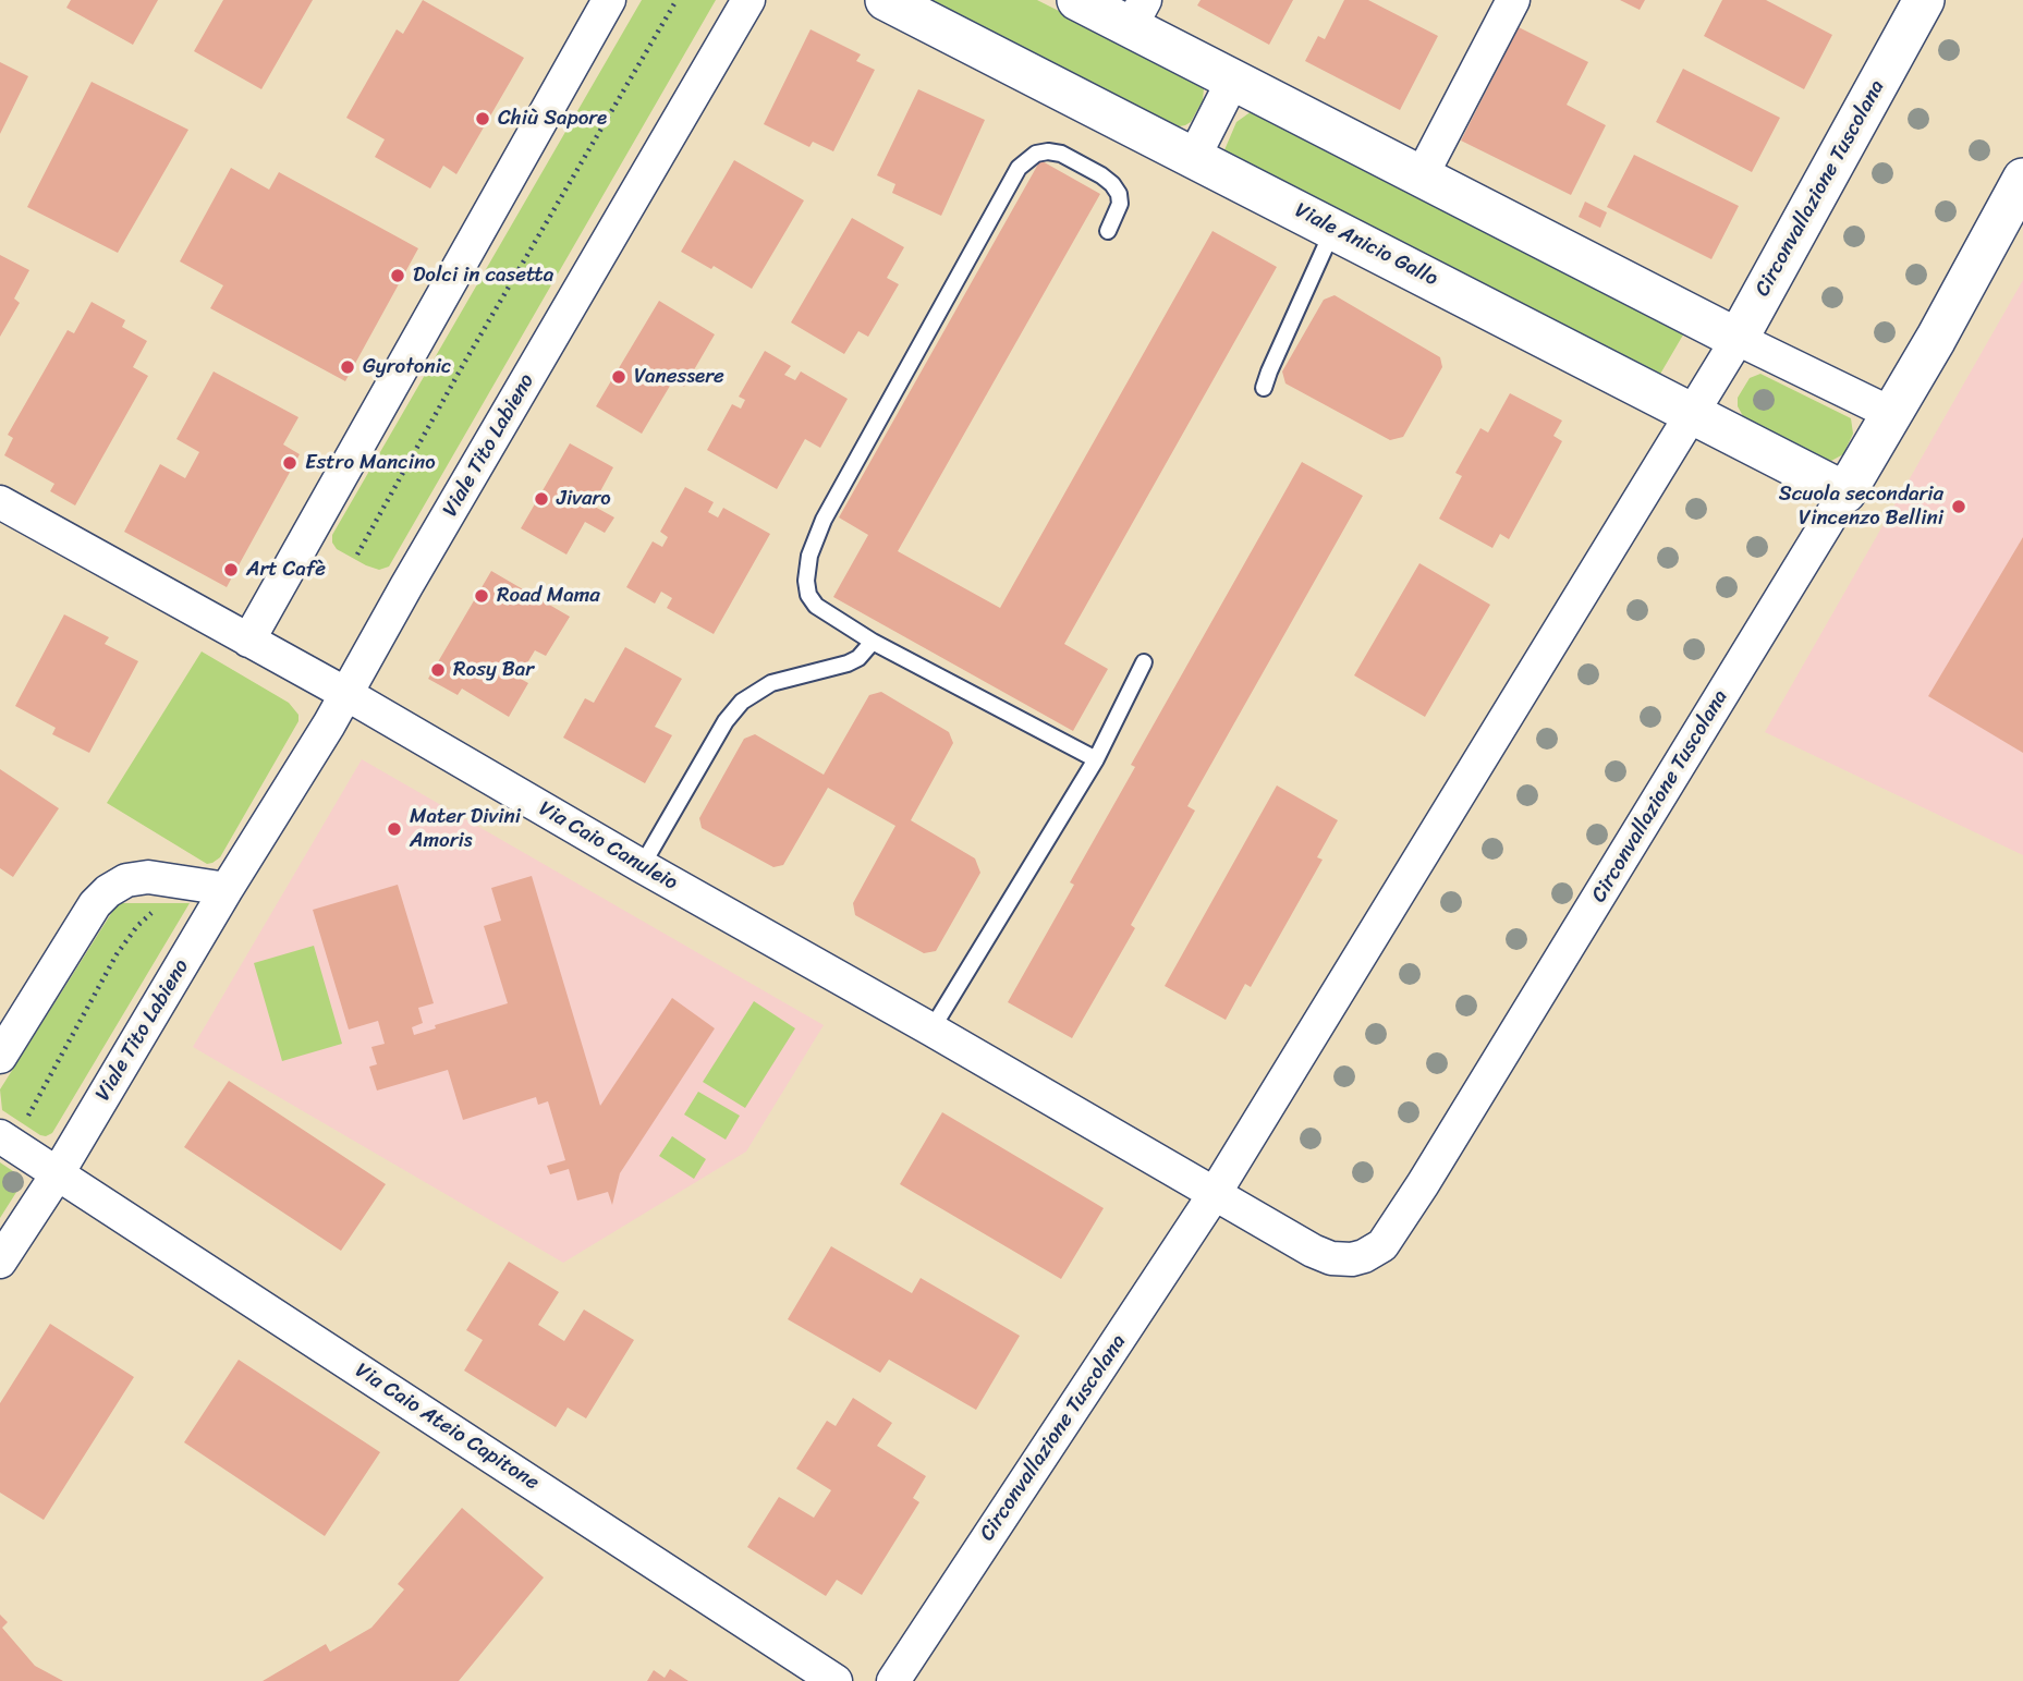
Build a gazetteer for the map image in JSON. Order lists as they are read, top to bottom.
{
  "streets": {
    "street": [
      "Circonvallazione Tuscolana",
      "Viale Anicio Gallo",
      "Viale Tito Labieno",
      "Via Caio Canuleio",
      "Via Caio Ateio Capitone"
    ]
  },
  "crossings": [
    ["Circonvallazione Tuscolana", "Viale Anicio Gallo"],
    ["Circonvallazione Tuscolana", "Via Caio Canuleio"],
    ["Viale Tito Labieno", "Via Caio Canuleio"],
    ["Viale Tito Labieno", "Via Caio Ateio Capitone"]
  ],
  "places": [
    "Chiù Sapore",
    "Dolci in casetta",
    "Gyrotonic",
    "Vanessere",
    "Estro Mancino",
    "Jivaro",
    "Scuola secondaria Vincenzo Bellini",
    "Art Cafè",
    "Road Mama",
    "Rosy Bar",
    "Mater Divini Amoris"
  ]
}
